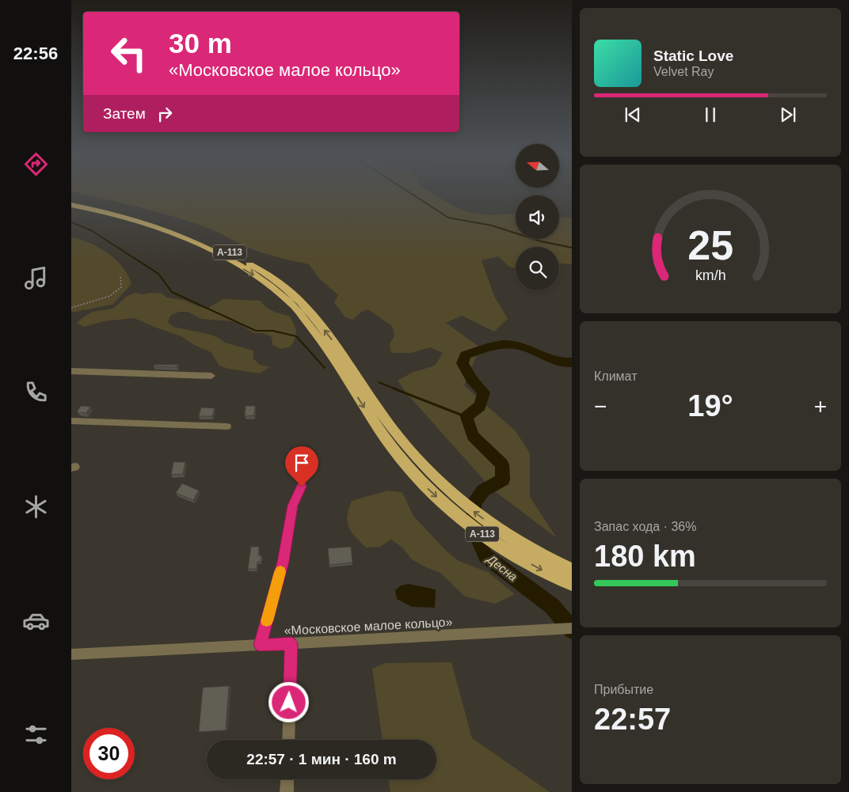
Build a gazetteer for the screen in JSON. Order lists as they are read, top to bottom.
{
  "streets": {
    "highway": ["А-113"],
    "street": ["«Московское малое кольцо»"]
  },
  "water": ["Десна"],
  "north": "left",
  "page": {
    "tabs": "22:56",
    "turn": ["30 m", "«Московское малое кольцо»"],
    "song": ["Static Love", "Velvet Ray"],
    "then": "Затем",
    "tile": [
      "Климат",
      ["Запас хода · 36%", "180 km"],
      ["Прибытие", "22:57"]
    ],
    "heat": ["−", "19°", "+"],
    "limit": "30",
    "trip": "22:57 · 1 мин · 160 m",
    "gauge": ["25", "km/h"]
  }
}
